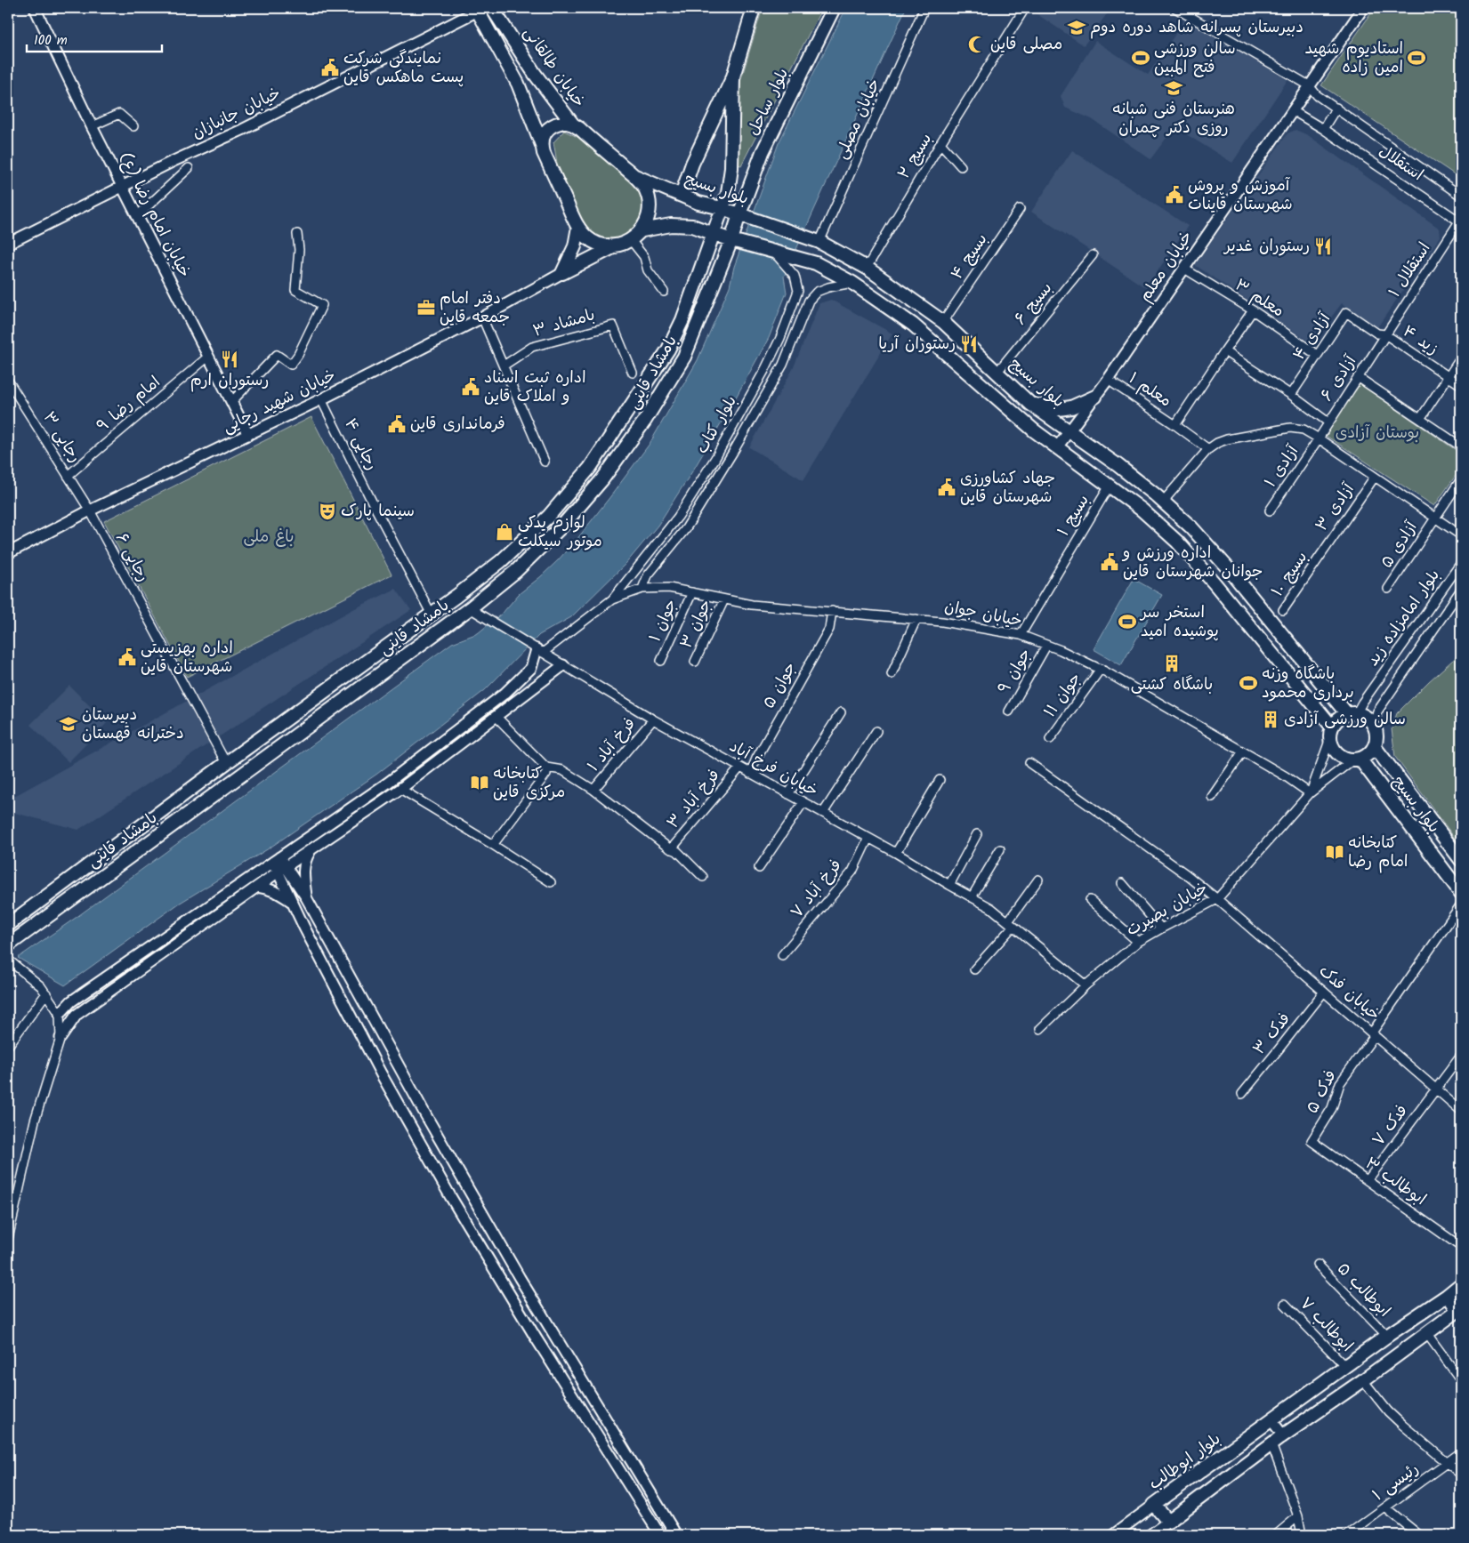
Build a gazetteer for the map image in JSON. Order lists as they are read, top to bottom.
{
  "streets": {
    "main road": [
      "خیابان طالقانی",
      "بلوار ساحل",
      "بلوار بسیج",
      "بامشاد قاینی",
      "بلوار ابوطالب"
    ],
    "street": [
      "خیابان جانبازان",
      "خیابان مصلی",
      "بسیج ۲",
      "استقلال",
      "خیابان امام رضا (ع)",
      "بسیج ۴",
      "خیابان معلم",
      "استقلال ۱",
      "معلم ۳",
      "بسیج ۶",
      "بامشاد ۳",
      "آزادی ۴",
      "زید ۴",
      "آزادی ۶",
      "معلم ۱",
      "خیابان شهید رجایی",
      "امام رضا ۹",
      "بلوار کتاب",
      "رجایی ۳",
      "رجایی ۴",
      "آزادی ۱",
      "آزادی ۳",
      "بسیج ۱",
      "آزادی ۵",
      "رجایی ۶",
      "بسیج ۱۰",
      "خیابان جوان",
      "بلوار امامزاده زید",
      "جوان ۱",
      "جوان ۳",
      "جوان ۹",
      "جوان ۵",
      "جوان ۱۱",
      "فرخ آباد ۱",
      "خیابان فرخ آباد",
      "فرخ آباد ۳",
      "فرخ آباد ۷",
      "خیابان بصیرت",
      "خیابان فدک",
      "فدک ۳",
      "فدک ۵",
      "فدک ۷",
      "ابوطالب ۳",
      "ابوطالب ۵",
      "ابوطالب ۷",
      "رئیسی ۱"
    ]
  },
  "crossings": [
    ["خیابان طالقانی", "بلوار بسیج"],
    ["بلوار ساحل", "بلوار بسیج"],
    ["بلوار ساحل", "بامشاد قاینی"],
    ["خیابان جانبازان", "خیابان امام رضا (ع)"],
    ["خیابان مصلی", "بلوار بسیج"],
    ["بسیج ۲", "بلوار بسیج"],
    ["استقلال", "خیابان معلم"],
    ["استقلال", "استقلال ۱"],
    ["بلوار بسیج", "بسیج ۴"],
    ["بلوار بسیج", "خیابان معلم"],
    ["بلوار بسیج", "بسیج ۶"],
    ["بلوار بسیج", "بلوار امامزاده زید"],
    ["خیابان امام رضا (ع)", "خیابان شهید رجایی"],
    ["خیابان امام رضا (ع)", "امام رضا ۹"],
    ["خیابان معلم", "معلم ۳"],
    ["خیابان معلم", "معلم ۱"],
    ["استقلال ۱", "آزادی ۴"],
    ["استقلال ۱", "زید ۴"],
    ["استقلال ۱", "آزادی ۶"],
    ["معلم ۳", "آزادی ۴"],
    ["آزادی ۴", "زید ۴"],
    ["آزادی ۴", "آزادی ۶"],
    ["زید ۴", "آزادی ۶"],
    ["بامشاد قاینی", "رجایی ۴"],
    ["بامشاد قاینی", "رجایی ۶"],
    ["بامشاد قاینی", "خیابان فرخ آباد"],
    ["آزادی ۶", "آزادی ۱"],
    ["خیابان شهید رجایی", "رجایی ۳"],
    ["خیابان شهید رجایی", "رجایی ۴"],
    ["خیابان شهید رجایی", "رجایی ۶"],
    ["امام رضا ۹", "رجایی ۳"],
    ["بلوار کتاب", "خیابان جوان"],
    ["رجایی ۳", "رجایی ۶"],
    ["آزادی ۳", "بسیج ۱۰"],
    ["بسیج ۱", "خیابان جوان"],
    ["خیابان جوان", "جوان ۱"],
    ["خیابان جوان", "جوان ۳"],
    ["خیابان جوان", "جوان ۹"],
    ["خیابان جوان", "جوان ۵"],
    ["خیابان جوان", "جوان ۱۱"],
    ["خیابان جوان", "خیابان بصیرت"],
    ["جوان ۵", "خیابان فرخ آباد"],
    ["فرخ آباد ۱", "خیابان فرخ آباد"],
    ["خیابان فرخ آباد", "فرخ آباد ۳"],
    ["خیابان فرخ آباد", "فرخ آباد ۷"],
    ["خیابان فرخ آباد", "خیابان بصیرت"],
    ["خیابان بصیرت", "خیابان فدک"],
    ["خیابان فدک", "فدک ۳"],
    ["خیابان فدک", "فدک ۵"],
    ["خیابان فدک", "فدک ۷"],
    ["فدک ۵", "ابوطالب ۳"],
    ["فدک ۷", "ابوطالب ۳"],
    ["ابوطالب ۵", "بلوار ابوطالب"],
    ["ابوطالب ۷", "بلوار ابوطالب"]
  ],
  "parks": ["بوستان آزادی", "باغ ملی"],
  "places": {
    "school or university": ["دبیرستان پسرانه شاهد دوره دوم", "هنرستان فنی شبانه روزی دکتر چمران", "دبیرستان دخترانه قهستان"],
    "mosque": ["مصلی قاین"],
    "sports": [
      "سالن ورزشی فتح المبین",
      "استادیوم شهید امین زاده",
      "استخر سر پوشیده امید",
      "باشگاه وزنه برداری محمود"
    ],
    "public building": [
      "نمایندگی شرکت پست ماهکس قاین",
      "آموزش و پروش شهرستان قاینات",
      "اداره ثبت اسناد و املاک قاین",
      "فرمانداری قاین",
      "جهاد کشاورزی شهرستان قاین",
      "اداره ورزش و جوانان شهرستان قاین",
      "اداره بهزیستی شهرستان قاین"
    ],
    "restaurant": ["رستوران غدیر", "رستوران آریا", "رستوران ارم"],
    "office": ["دفتر امام جمعه قاین"],
    "theatre": ["سینما پارک"],
    "shop": ["لوازم یدکی موتور سیکلت"],
    "building": ["باشگاه کشتی", "سالن ورزشی آزادی"],
    "library": ["کتابخانه مرکزی قاین", "کتابخانه امام رضا"]
  },
  "scale_bar": "100 m"
}
